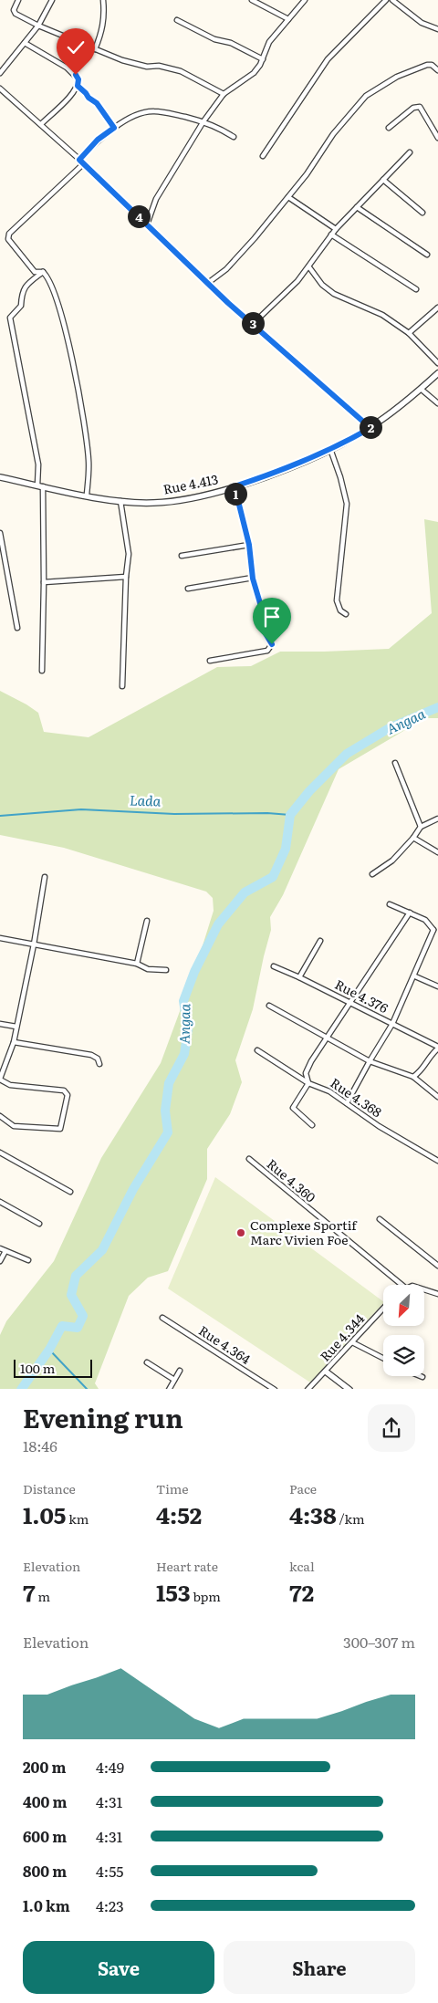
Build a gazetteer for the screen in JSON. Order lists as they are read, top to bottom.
{
  "streets": {
    "street": [
      "Rue 4.413",
      "Rue 4.376",
      "Rue 4.368",
      "Rue 4.360",
      "Rue 4.344",
      "Rue 4.364"
    ]
  },
  "water": ["Angaa", "Lada"],
  "places": ["Complexe Sportif Marc Vivien Foe"],
  "scale_bar": "100 m",
  "north": "bottom left",
  "page": {
    "pins": [
      "4",
      "3",
      "2",
      "1"
    ],
    "scale": "100 m",
    "heading": ["Evening run", "18:46"],
    "stats": [
      ["Distance", "1.05 km"],
      ["Time", "4:52"],
      ["Pace", "4:38 /km"],
      ["Elevation", "7 m"],
      ["Heart rate", "153 bpm"],
      ["kcal", "72"]
    ],
    "chart": ["Elevation", "300–307 m"],
    "list": [
      {
        "name": "200 m",
        "note": "4:49"
      },
      {
        "name": "400 m",
        "note": "4:31"
      },
      {
        "name": "600 m",
        "note": "4:31"
      },
      {
        "name": "800 m",
        "note": "4:55"
      },
      {
        "name": "1.0 km",
        "note": "4:23"
      }
    ],
    "buttons": ["Save", "Share"]
  }
}
